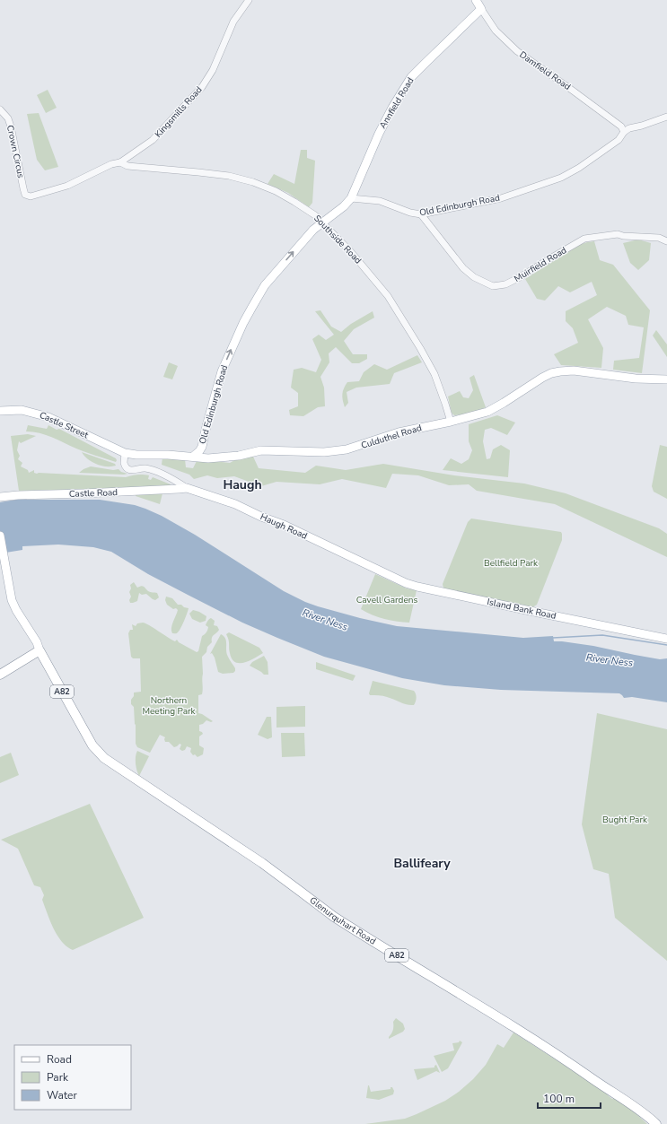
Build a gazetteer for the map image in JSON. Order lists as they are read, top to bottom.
{
  "streets": {
    "highway": ["A82", "Glenurquhart Road"],
    "main road": [
      "Damfield Road",
      "Annfield Road",
      "Old Edinburgh Road",
      "Castle Street",
      "Culduthel Road",
      "Castle Road",
      "Haugh Road",
      "Island Bank Road"
    ],
    "street": [
      "Kingsmills Road",
      "Crown Circus",
      "Southside Road",
      "Muirfield Road"
    ]
  },
  "crossings": [
    ["Damfield Road", "Annfield Road"],
    ["Damfield Road", "Old Edinburgh Road"],
    ["Annfield Road", "Old Edinburgh Road"],
    ["Kingsmills Road", "Crown Circus"],
    ["Kingsmills Road", "Southside Road"],
    ["Old Edinburgh Road", "Southside Road"],
    ["Old Edinburgh Road", "Muirfield Road"],
    ["Old Edinburgh Road", "Culduthel Road"],
    ["Southside Road", "Culduthel Road"],
    ["Castle Street", "Culduthel Road"],
    ["Castle Road", "Haugh Road"],
    ["Haugh Road", "Island Bank Road"]
  ],
  "one_way": ["Old Edinburgh Road"],
  "districts": ["Haugh", "Ballifeary"],
  "water": ["River Ness"],
  "parks": [
    "Bellfield Park",
    "Cavell Gardens",
    "Northern Meeting Park",
    "Bught Park"
  ],
  "legend": ["Road", "Park", "Water"],
  "scale_bar": "100 m"
}
